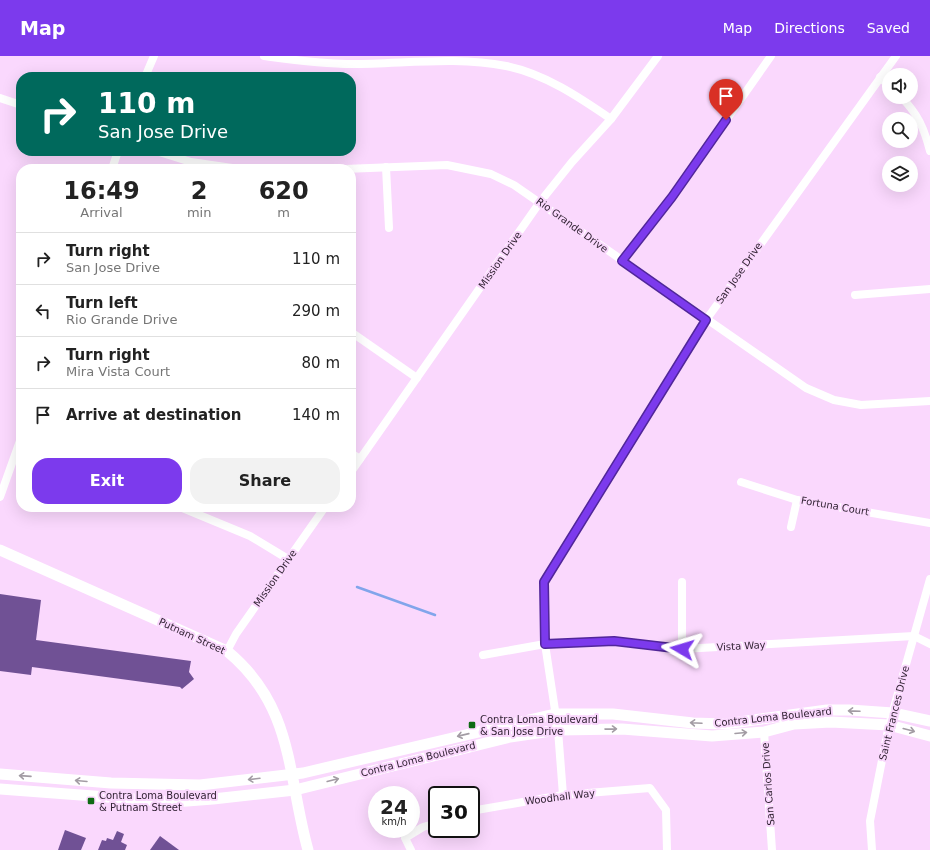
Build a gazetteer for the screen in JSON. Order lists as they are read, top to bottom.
{
  "streets": {
    "main road": ["Putnam Street", "Contra Loma Boulevard", "San Carlos Drive"],
    "street": [
      "Rio Grande Drive",
      "Mission Drive",
      "San Jose Drive",
      "Fortuna Court",
      "Vista Way",
      "Saint Frances Drive",
      "Woodhall Way"
    ]
  },
  "crossings": [
    ["Rio Grande Drive", "Mission Drive"],
    ["Rio Grande Drive", "San Jose Drive"],
    ["Mission Drive", "Putnam Street"],
    ["San Jose Drive", "Vista Way"],
    ["San Jose Drive", "Contra Loma Boulevard"],
    ["San Jose Drive", "Woodhall Way"],
    ["Putnam Street", "Contra Loma Boulevard"],
    ["Vista Way", "Saint Frances Drive"],
    ["Saint Frances Drive", "Contra Loma Boulevard"],
    ["Contra Loma Boulevard", "San Carlos Drive"]
  ],
  "places": {
    "transit": ["Contra Loma Boulevard & San Jose Drive", "Contra Loma Boulevard & Putnam Street"]
  },
  "page": {
    "header": "Map",
    "nav": ["Map", "Directions", "Saved"],
    "turn": ["110 m", "San Jose Drive"],
    "eta": [
      "16:49",
      "Arrival",
      "2",
      "min",
      "620",
      "m"
    ],
    "list": [
      {
        "name": "Turn right",
        "note": "San Jose Drive",
        "value": "110 m"
      },
      {
        "name": "Turn left",
        "note": "Rio Grande Drive",
        "value": "290 m"
      },
      {
        "name": "Turn right",
        "note": "Mira Vista Court",
        "value": "80 m"
      },
      {
        "name": "Arrive at destination",
        "value": "140 m"
      }
    ],
    "buttons": ["Exit", "Share"],
    "speed": "24 km/h",
    "limit": "30"
  }
}
